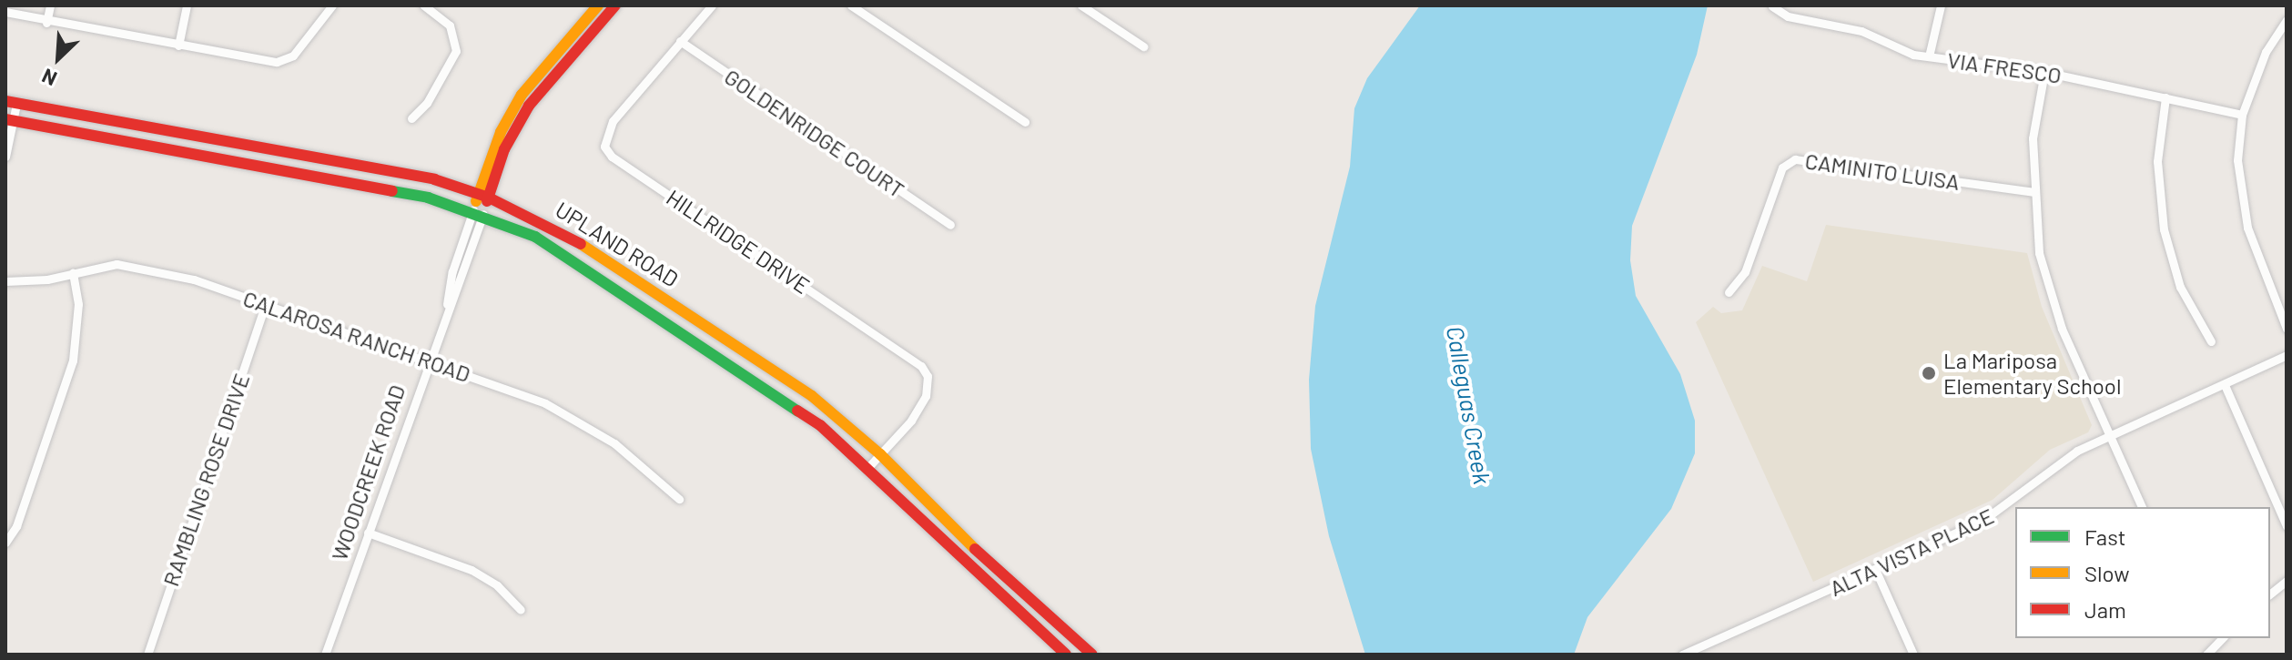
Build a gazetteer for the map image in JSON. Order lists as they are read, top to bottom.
{
  "streets": {
    "main road": ["UPLAND ROAD", "WOODCREEK ROAD"],
    "street": [
      "VIA FRESCO",
      "GOLDENRIDGE COURT",
      "CAMINITO LUISA",
      "HILLRIDGE DRIVE",
      "CALAROSA RANCH ROAD",
      "RAMBLING ROSE DRIVE",
      "ALTA VISTA PLACE"
    ]
  },
  "crossings": [
    ["GOLDENRIDGE COURT", "HILLRIDGE DRIVE"],
    ["HILLRIDGE DRIVE", "UPLAND ROAD"],
    ["UPLAND ROAD", "WOODCREEK ROAD"],
    ["CALAROSA RANCH ROAD", "WOODCREEK ROAD"],
    ["CALAROSA RANCH ROAD", "RAMBLING ROSE DRIVE"]
  ],
  "water": ["Calleguas Creek"],
  "places": ["La Mariposa Elementary School"],
  "legend": ["Fast", "Slow", "Jam"],
  "north": "bottom left"
}
